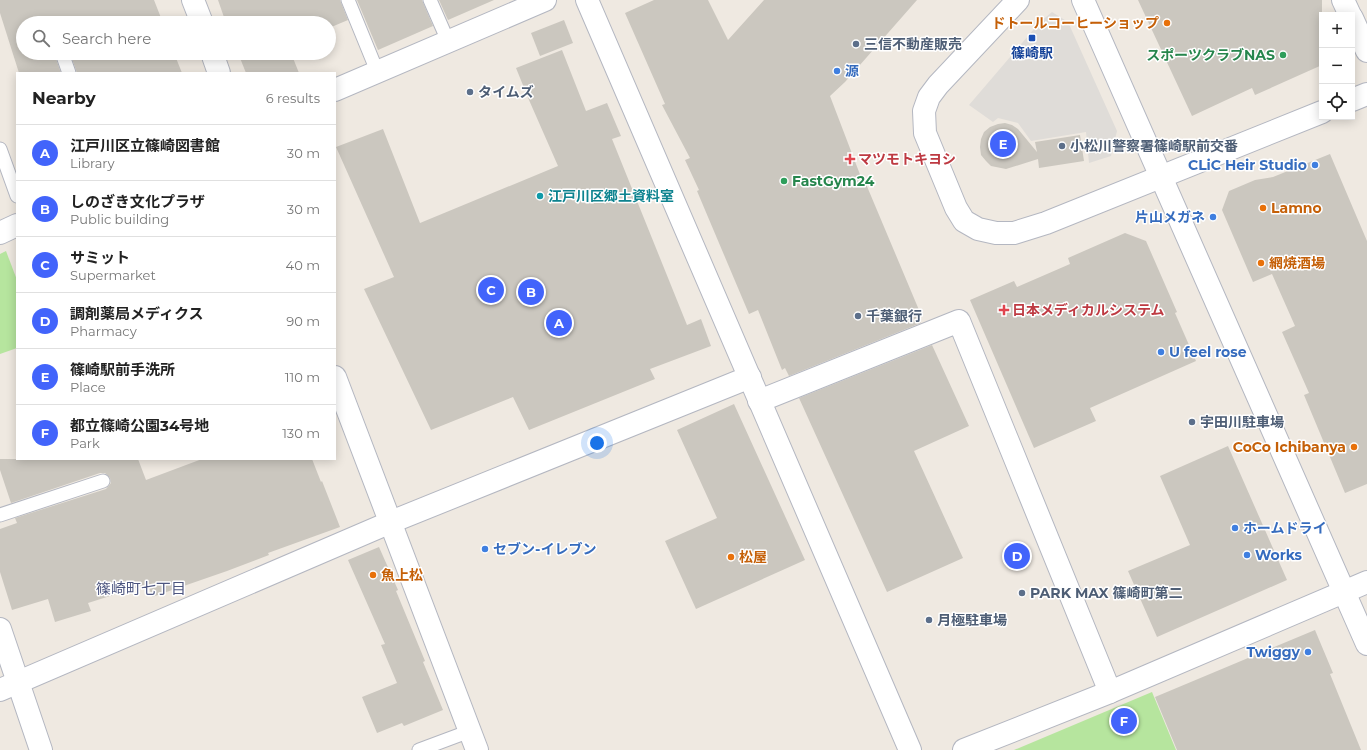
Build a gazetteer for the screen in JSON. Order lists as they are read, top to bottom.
{
  "districts": ["篠崎町七丁目"],
  "places": {
    "other": [
      "ドトールコーヒーショップ",
      "三信不動産販売",
      "スポーツクラブNAS",
      "源",
      "タイムズ",
      "小松川警察署篠崎駅前交番",
      "CLiC Heir Studio",
      "FastGym24",
      "江戸川区郷土資料室",
      "Lamno",
      "片山メガネ",
      "網焼酒場",
      "千葉銀行",
      "U feel rose",
      "宇田川駐車場",
      "CoCo Ichibanya",
      "ホームドライ",
      "セブン-イレブン",
      "Works",
      "松屋",
      "魚上松",
      "PARK MAX 篠崎町第二",
      "月極駐車場",
      "Twiggy"
    ],
    "transit": ["篠崎駅"],
    "health": ["マツモトキヨシ", "日本メディカルシステム"]
  },
  "page": {
    "map_buttons": ["+", "−"],
    "search": "Search here",
    "heading": ["Nearby", "6 results"],
    "list": [
      {
        "mark": "A",
        "name": "江戸川区立篠崎図書館",
        "note": "Library",
        "value": "30 m"
      },
      {
        "mark": "B",
        "name": "しのざき文化プラザ",
        "note": "Public building",
        "value": "30 m"
      },
      {
        "mark": "C",
        "name": "サミット",
        "note": "Supermarket",
        "value": "40 m"
      },
      {
        "mark": "D",
        "name": "調剤薬局メディクス",
        "note": "Pharmacy",
        "value": "90 m"
      },
      {
        "mark": "E",
        "name": "篠崎駅前手洗所",
        "note": "Place",
        "value": "110 m"
      },
      {
        "mark": "F",
        "name": "都立篠崎公園34号地",
        "note": "Park",
        "value": "130 m"
      }
    ],
    "pins": [
      "E",
      "C",
      "B",
      "A",
      "D",
      "F"
    ]
  }
}
